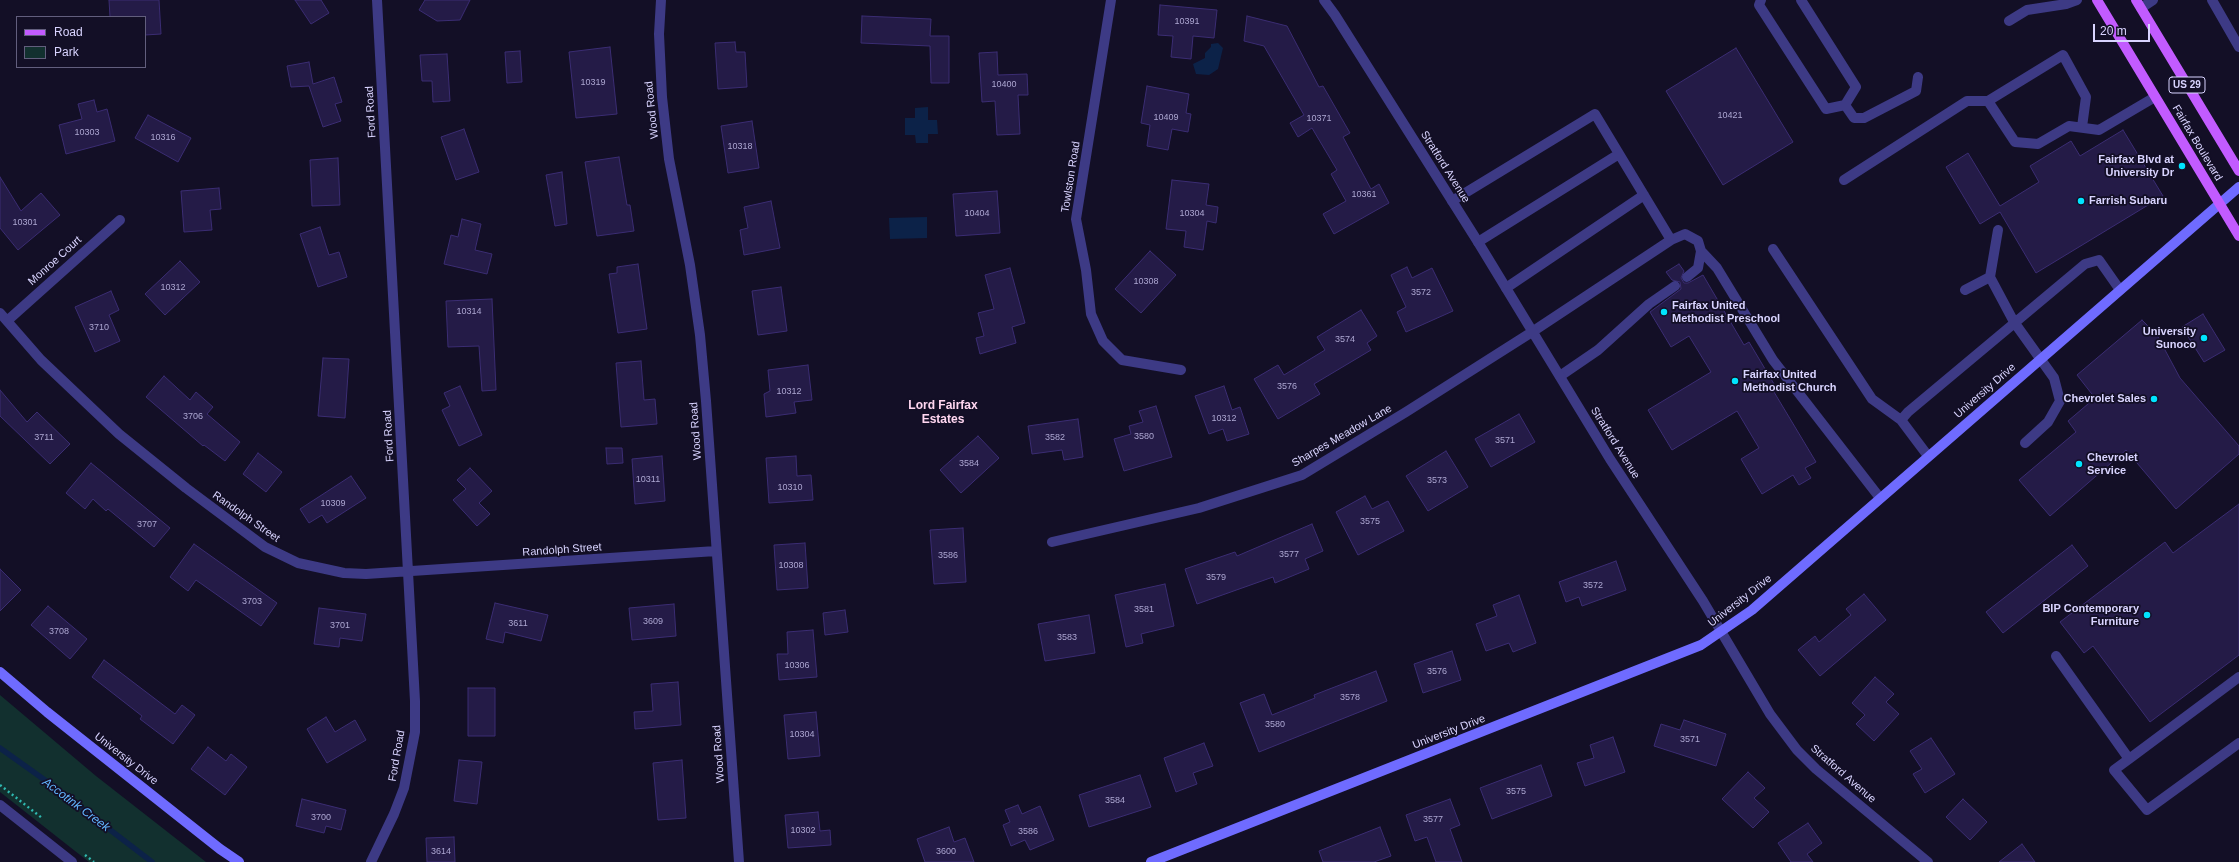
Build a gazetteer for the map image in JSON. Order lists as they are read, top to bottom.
{
  "streets": {
    "main road": ["US 29", "Fairfax Boulevard"],
    "street": [
      "Wood Road",
      "Ford Road",
      "Stratford Avenue",
      "Towlston Road",
      "Monroe Court",
      "University Drive",
      "Sharpes Meadow Lane",
      "Randolph Street"
    ]
  },
  "crossings": [
    ["Wood Road", "Randolph Street"],
    ["Ford Road", "Randolph Street"],
    ["Fairfax Boulevard", "University Drive"],
    ["Stratford Avenue", "University Drive"],
    ["Stratford Avenue", "Sharpes Meadow Lane"],
    ["Monroe Court", "Randolph Street"]
  ],
  "districts": ["Lord Fairfax Estates"],
  "water": ["Accotink Creek"],
  "places": [
    "Fairfax Blvd at University Dr",
    "Farrish Subaru",
    "Fairfax United Methodist Preschool",
    "University Sunoco",
    "Fairfax United Methodist Church",
    "Chevrolet Sales",
    "Chevrolet Service",
    "BIP Contemporary Furniture"
  ],
  "house_numbers": [
    "10391",
    "10319",
    "10400",
    "10421",
    "10409",
    "10371",
    "10303",
    "10316",
    "10318",
    "10361",
    "10404",
    "10304",
    "10301",
    "10308",
    "10312",
    "3572",
    "10314",
    "3710",
    "3574",
    "3576",
    "10312",
    "3706",
    "10312",
    "3580",
    "3711",
    "3582",
    "3571",
    "3584",
    "10311",
    "3573",
    "10310",
    "10309",
    "3575",
    "3707",
    "3577",
    "3586",
    "10308",
    "3579",
    "3572",
    "3703",
    "3581",
    "3609",
    "3611",
    "3701",
    "3708",
    "3583",
    "10306",
    "3576",
    "3578",
    "3580",
    "10304",
    "3571",
    "3575",
    "3584",
    "3700",
    "3577",
    "10302",
    "3586",
    "3614",
    "3600"
  ],
  "legend": ["Road", "Park"],
  "scale_bar": "20 m"
}
